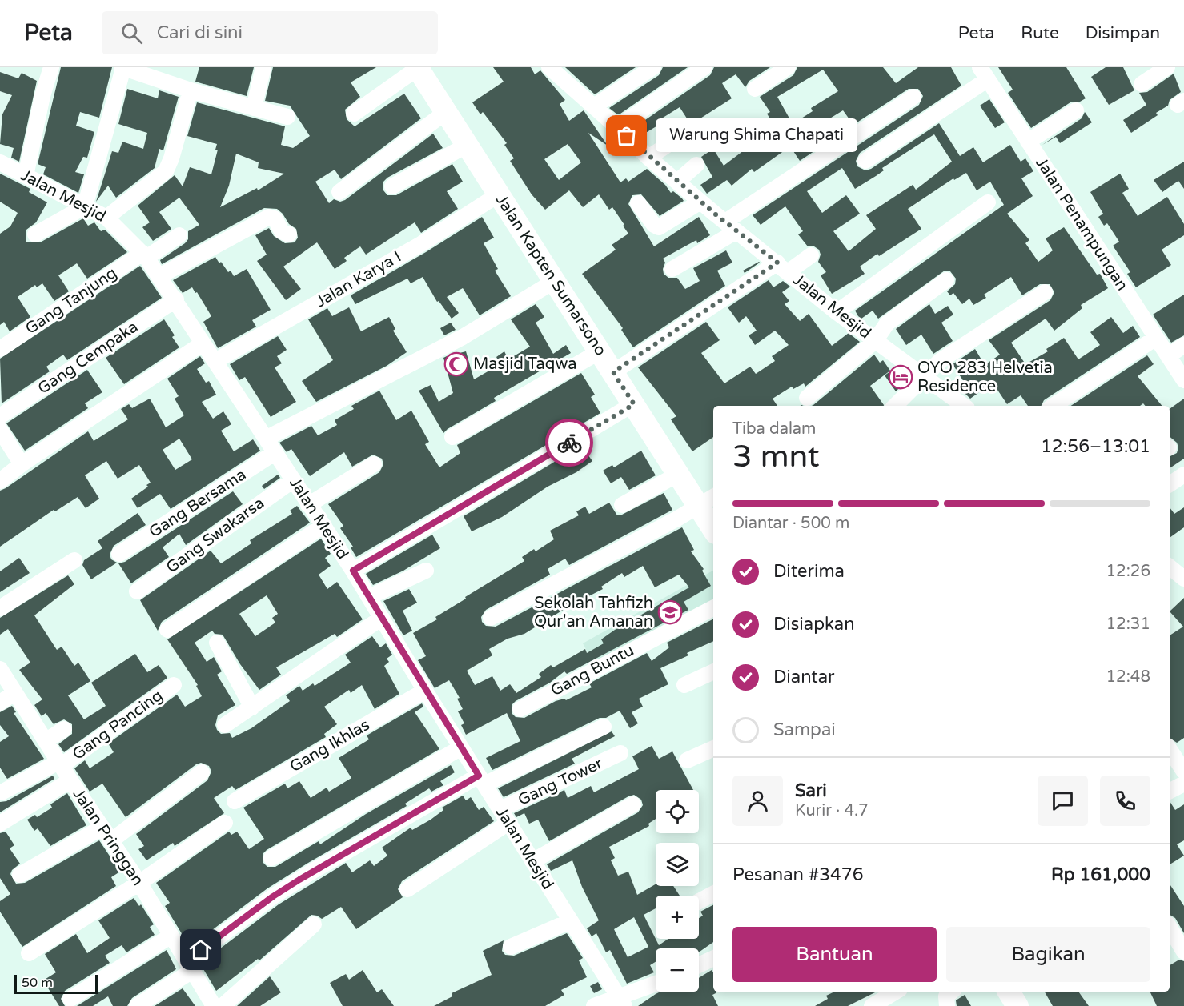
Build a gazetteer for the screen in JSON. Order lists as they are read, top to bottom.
{
  "streets": {
    "highway": ["Jalan Kapten Sumarsono"],
    "street": [
      "Jalan Mesjid",
      "Jalan Penampungan",
      "Jalan Karya I",
      "Gang Tanjung",
      "Gang Cempaka",
      "Gang Bersama",
      "Gang Swakarsa",
      "Gang Buntu",
      "Gang Pancing",
      "Gang Ikhlas",
      "Gang Tower",
      "Jalan Pringgan"
    ]
  },
  "crossings": [
    ["Jalan Mesjid", "Jalan Karya I"],
    ["Jalan Mesjid", "Gang Tanjung"],
    ["Jalan Mesjid", "Gang Cempaka"],
    ["Jalan Mesjid", "Gang Bersama"],
    ["Jalan Mesjid", "Gang Swakarsa"],
    ["Jalan Mesjid", "Gang Ikhlas"],
    ["Jalan Mesjid", "Gang Tower"],
    ["Jalan Kapten Sumarsono", "Jalan Karya I"],
    ["Gang Pancing", "Jalan Pringgan"]
  ],
  "places": {
    "other": ["Warung Shima Chapati"],
    "mosque": ["Masjid Taqwa"],
    "hotel": ["OYO 283 Helvetia Residence"],
    "school or university": ["Sekolah Tahfizh Qur'an Amanan"]
  },
  "scale_bar": "50 m",
  "page": {
    "header": "Peta",
    "search": "Cari di sini",
    "nav": ["Peta", "Rute", "Disimpan"],
    "bubble": "Warung Shima Chapati",
    "heading": ["3 mnt", "Tiba dalam", "12:56–13:01"],
    "panel": [
      "Sari",
      "Kurir · 4.7",
      "Pesanan #3476",
      "Rp 161,000"
    ],
    "bar": "Diantar · 500 m",
    "list": [
      ["Diterima", "12:26"],
      ["Disiapkan", "12:31"],
      ["Diantar", "12:48"],
      "Sampai"
    ],
    "map_buttons": ["+", "−"],
    "buttons": ["Bantuan", "Bagikan"],
    "scale": "50 m"
  }
}
